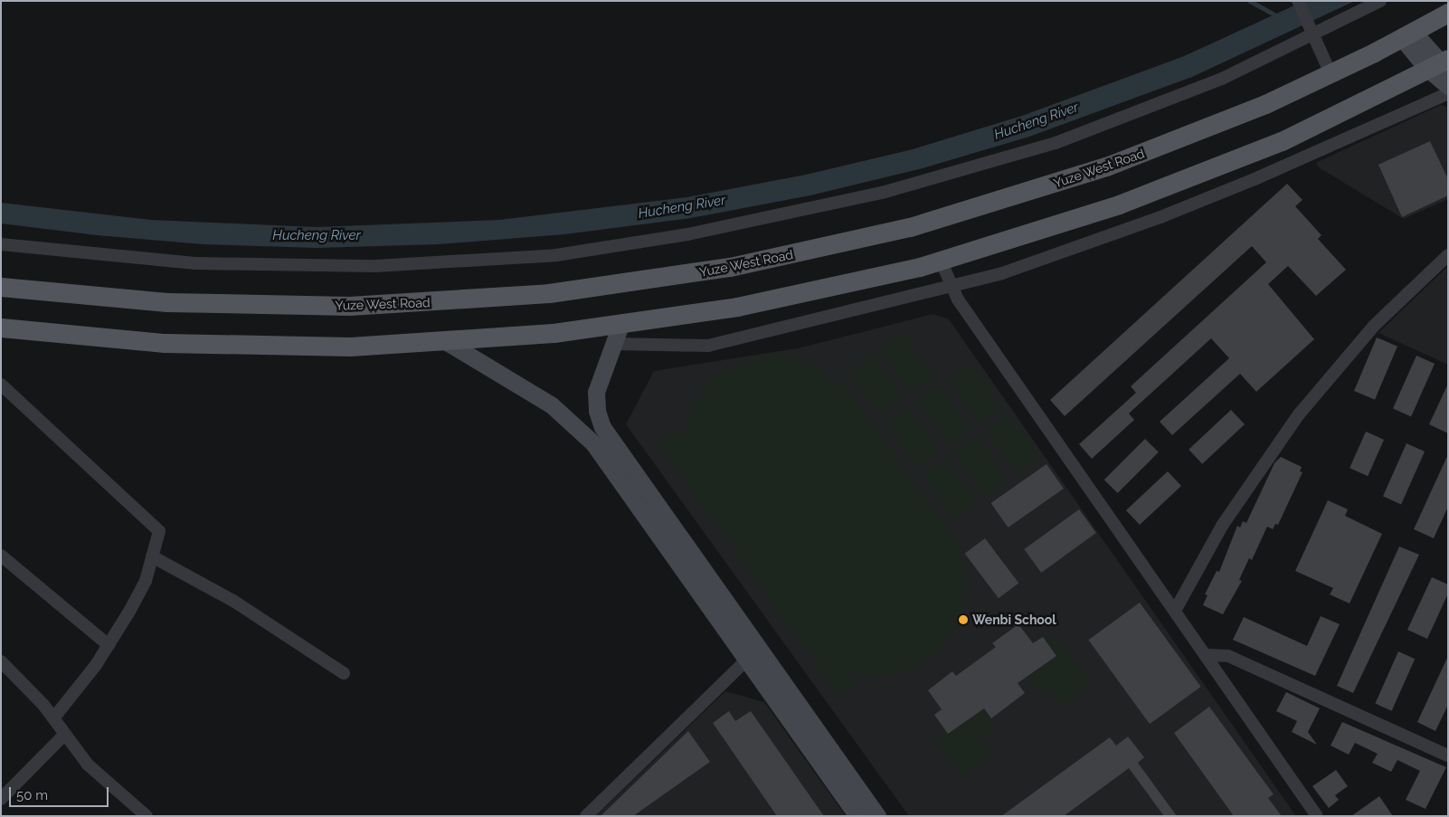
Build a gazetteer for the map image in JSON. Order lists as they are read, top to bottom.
{
  "streets": {
    "main road": ["Yuze West Road"]
  },
  "water": ["Hucheng River"],
  "places": ["Wenbi School"],
  "scale_bar": "50 m"
}
